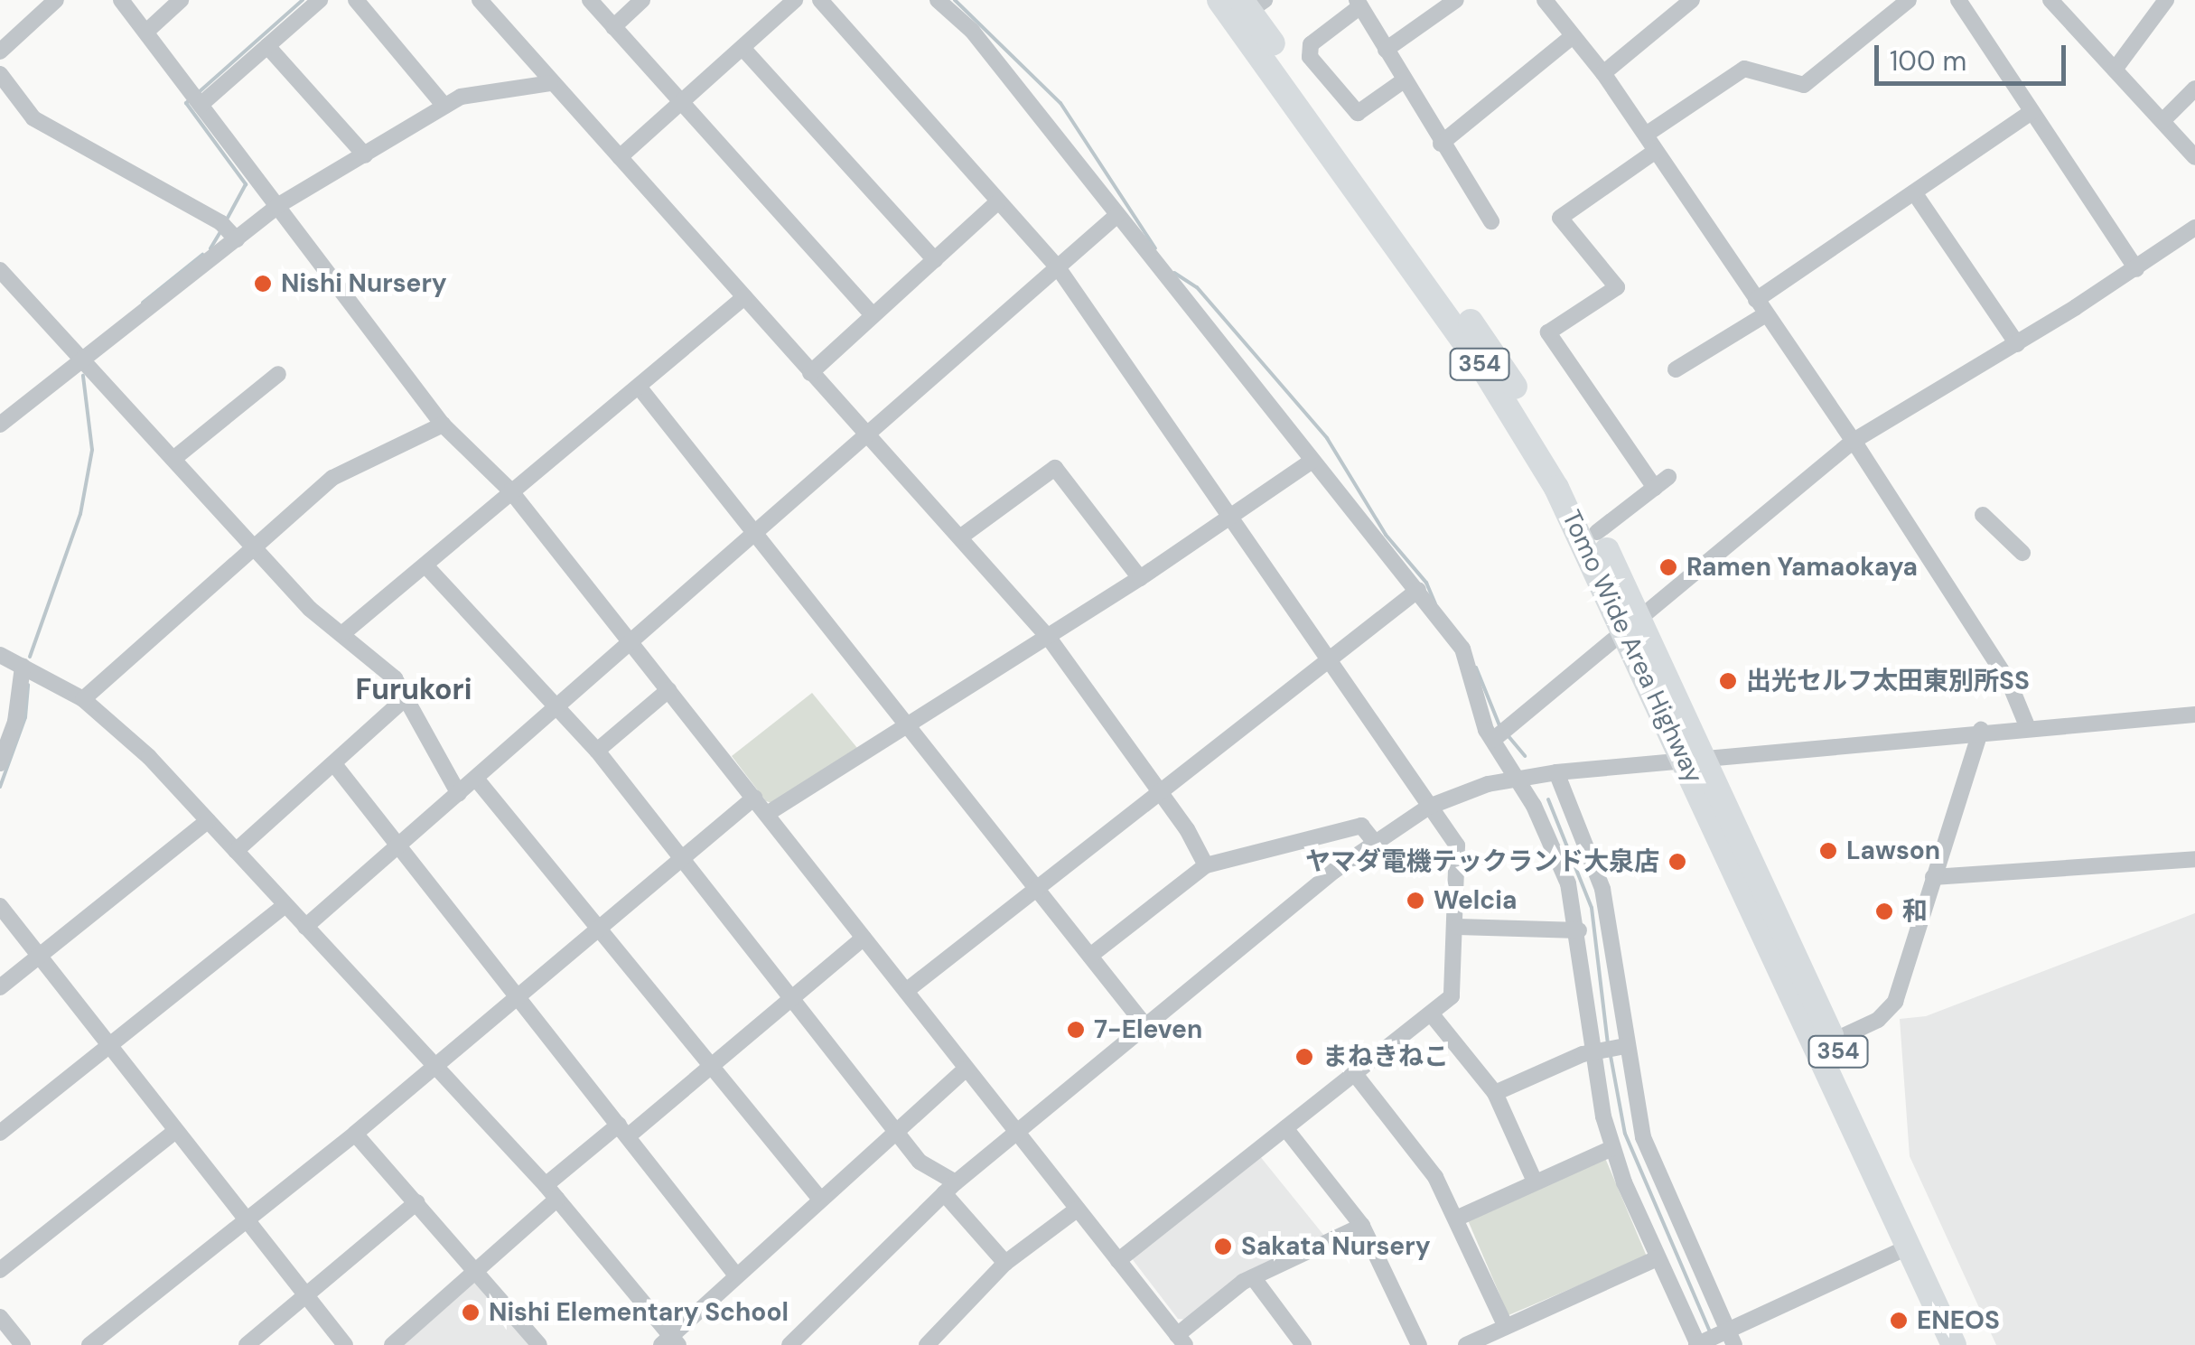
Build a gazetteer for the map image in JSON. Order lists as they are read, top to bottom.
{
  "streets": {
    "highway": ["354", "Tomo Wide Area Highway"]
  },
  "districts": ["Furukori"],
  "places": [
    "Nishi Nursery",
    "Ramen Yamaokaya",
    "出光セルフ太田東別所SS",
    "Lawson",
    "ヤマダ電機テックランド大泉店",
    "Welcia",
    "和",
    "7-Eleven",
    "まねきねこ",
    "Sakata Nursery",
    "Nishi Elementary School",
    "ENEOS"
  ],
  "scale_bar": "100 m"
}
